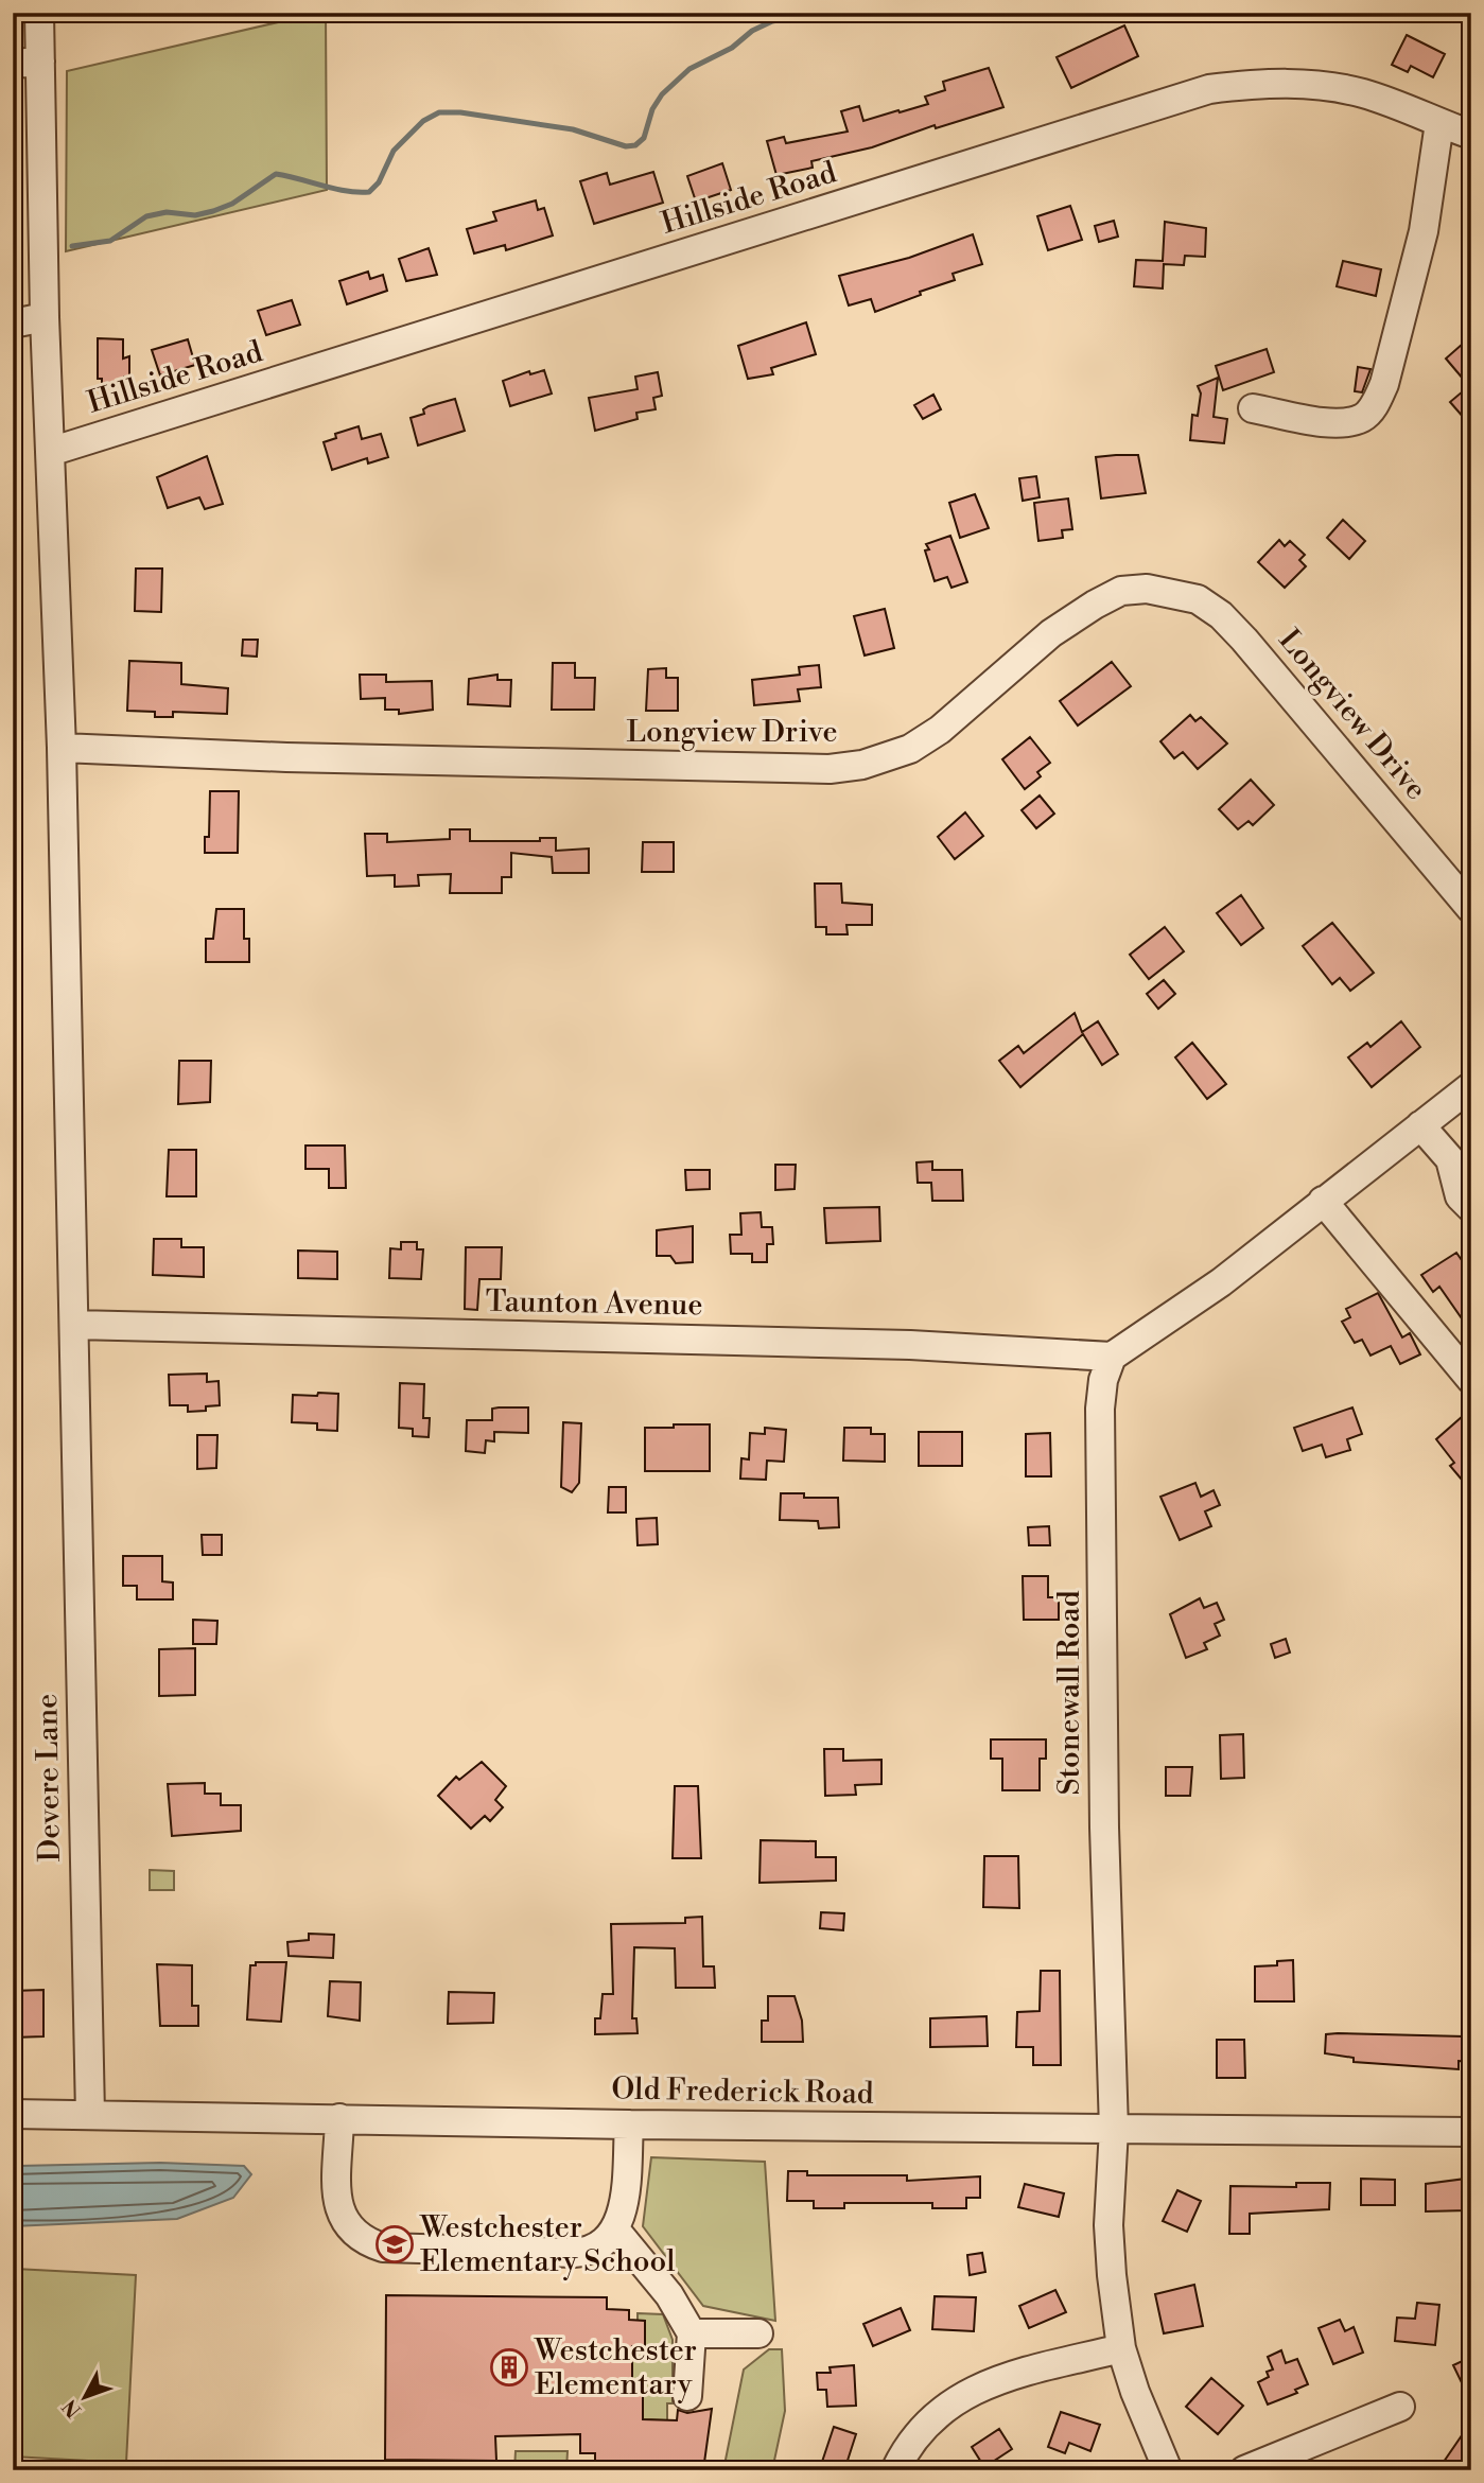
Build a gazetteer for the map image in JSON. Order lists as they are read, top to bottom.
{
  "streets": {
    "street": [
      "Hillside Road",
      "Longview Drive",
      "Taunton Avenue",
      "Stonewall Road",
      "Devere Lane",
      "Old Frederick Road"
    ]
  },
  "crossings": [
    ["Hillside Road", "Devere Lane"],
    ["Longview Drive", "Devere Lane"],
    ["Taunton Avenue", "Stonewall Road"],
    ["Taunton Avenue", "Devere Lane"],
    ["Stonewall Road", "Old Frederick Road"],
    ["Devere Lane", "Old Frederick Road"]
  ],
  "places": {
    "school or university": ["Westchester Elementary School"],
    "building": ["Westchester Elementary"]
  },
  "north": "bottom left"
}
